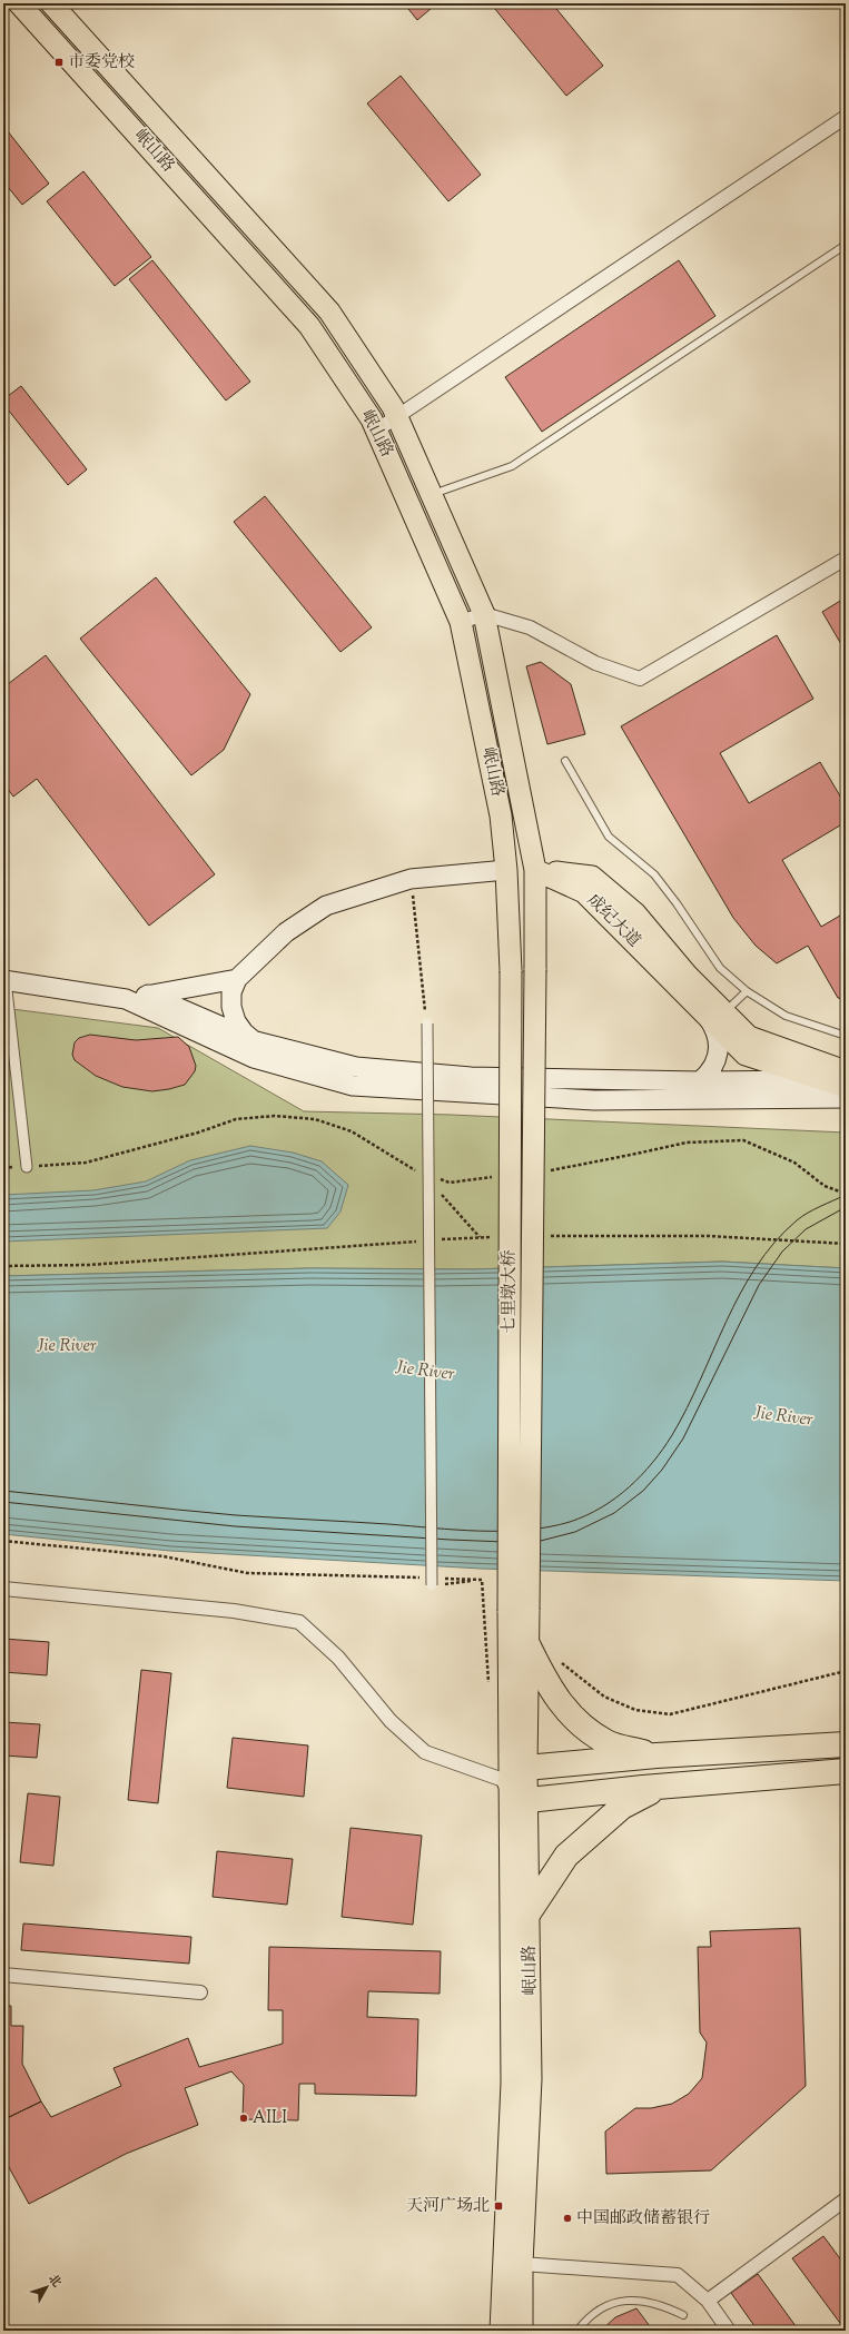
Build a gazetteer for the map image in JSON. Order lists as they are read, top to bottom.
{
  "streets": {
    "main road": ["岷山路", "成纪大道", "七里墩大桥"]
  },
  "crossings": [
    ["岷山路", "成纪大道"],
    ["岷山路", "七里墩大桥"]
  ],
  "water": ["Jie River"],
  "places": {
    "transit": ["市委党校", "天河广场北"],
    "other": ["AILI", "中国邮政储蓄银行"]
  },
  "north": "top right"
}
